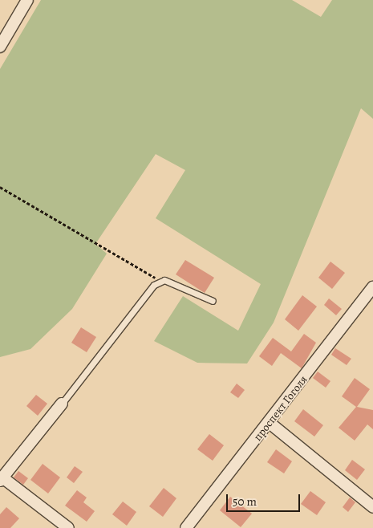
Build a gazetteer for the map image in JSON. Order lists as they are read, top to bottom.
{
  "streets": {
    "street": ["проспект Гоголя"]
  },
  "scale_bar": "50 m"
}
